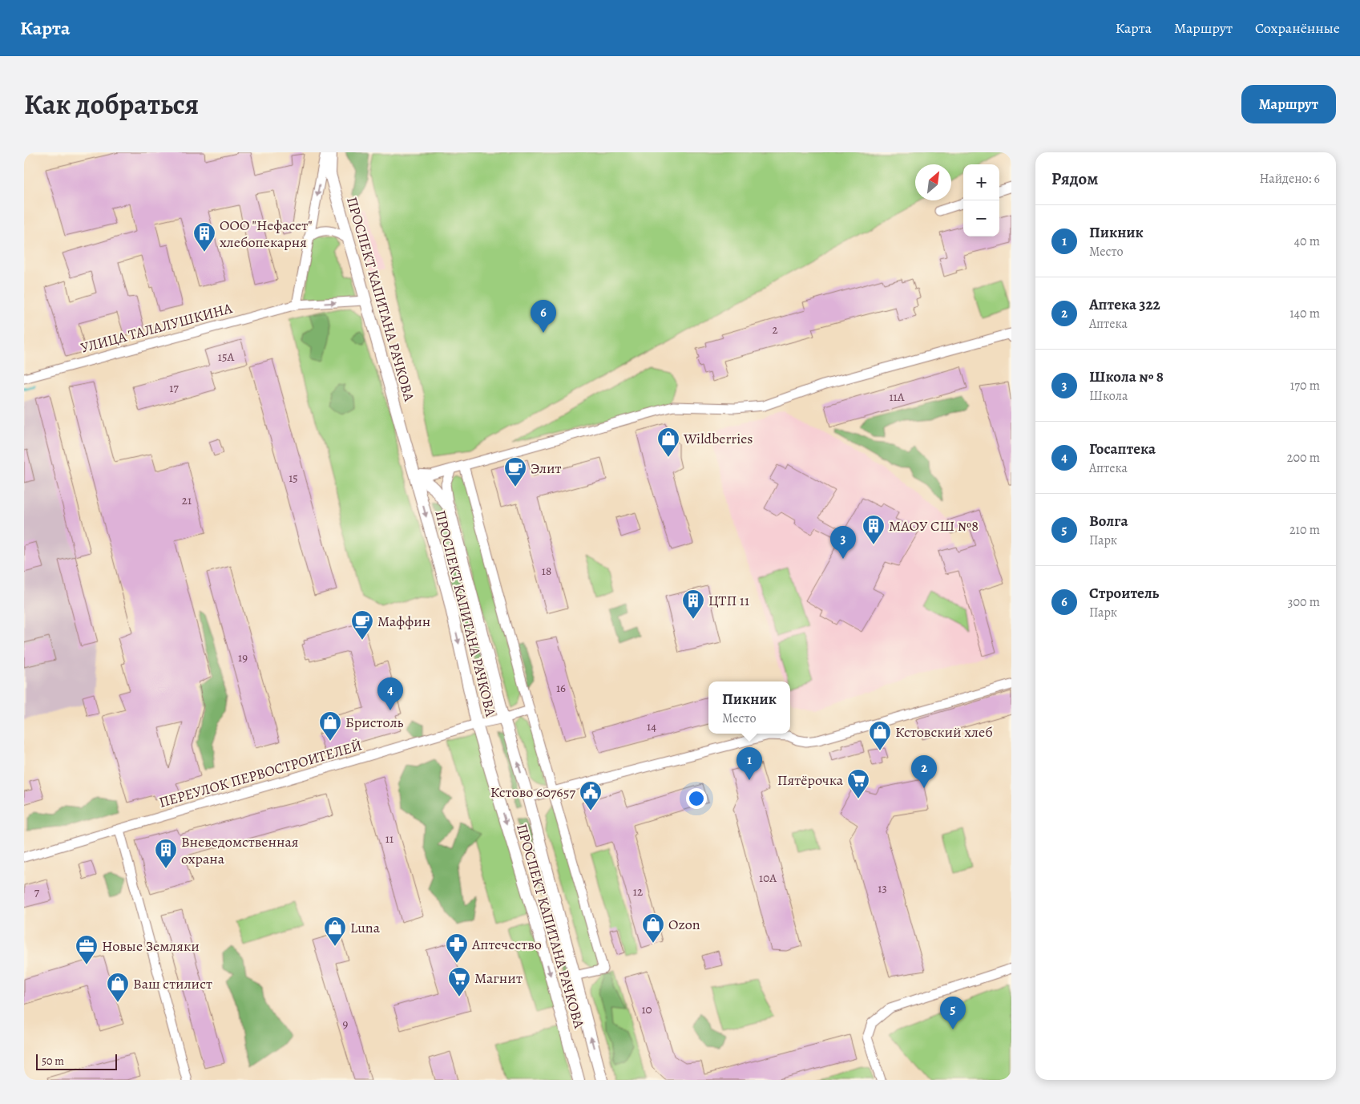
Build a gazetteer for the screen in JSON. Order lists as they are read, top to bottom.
{
  "streets": {
    "street": ["ПРОСПЕКТ КАПИТАНА РАЧКОВА", "УЛИЦА ТАЛАЛУШКИНА", "ПЕРЕУЛОК ПЕРВОСТРОИТЕЛЕЙ"]
  },
  "crossings": [
    ["ПРОСПЕКТ КАПИТАНА РАЧКОВА", "УЛИЦА ТАЛАЛУШКИНА"],
    ["ПРОСПЕКТ КАПИТАНА РАЧКОВА", "ПЕРЕУЛОК ПЕРВОСТРОИТЕЛЕЙ"]
  ],
  "places": {
    "building": [
      "ООО \"Нефасет\" хлебопекарня",
      "МАОУ СШ №8",
      "ЦТП 11",
      "Вневедомственная охрана"
    ],
    "shop": [
      "Wildberries",
      "Бристоль",
      "Кстовский хлеб",
      "Ozon",
      "Luna",
      "Ваш стилист"
    ],
    "cafe": ["Элит", "Маффин"],
    "supermarket": ["Пятёрочка", "Магнит"],
    "public building": ["Кстово 607657"],
    "pharmacy": ["Аптечество"],
    "office": ["Новые Земляки"]
  },
  "house_numbers": [
    "2",
    "15А",
    "17",
    "11А",
    "15",
    "21",
    "18",
    "19",
    "16",
    "14",
    "11",
    "10А",
    "13",
    "12",
    "7",
    "10",
    "9"
  ],
  "scale_bar": "50 m",
  "north": "top right",
  "page": {
    "header": "Карта",
    "nav": ["Карта", "Маршрут", "Сохранённые"],
    "title": "Как добраться",
    "buttons": "Маршрут",
    "heading": ["Рядом", "Найдено: 6"],
    "map_buttons": ["+", "−"],
    "list": [
      {
        "mark": "1",
        "name": "Пикник",
        "note": "Место",
        "value": "40 m"
      },
      {
        "mark": "2",
        "name": "Аптека 322",
        "note": "Аптека",
        "value": "140 m"
      },
      {
        "mark": "3",
        "name": "Школа № 8",
        "note": "Школа",
        "value": "170 m"
      },
      {
        "mark": "4",
        "name": "Госаптека",
        "note": "Аптека",
        "value": "200 m"
      },
      {
        "mark": "5",
        "name": "Волга",
        "note": "Парк",
        "value": "210 m"
      },
      {
        "mark": "6",
        "name": "Строитель",
        "note": "Парк",
        "value": "300 m"
      }
    ],
    "pins": [
      "6",
      "3",
      "4",
      "1",
      "2",
      "5"
    ],
    "popup": ["Пикник", "Место"],
    "scale": "50 m"
  }
}
